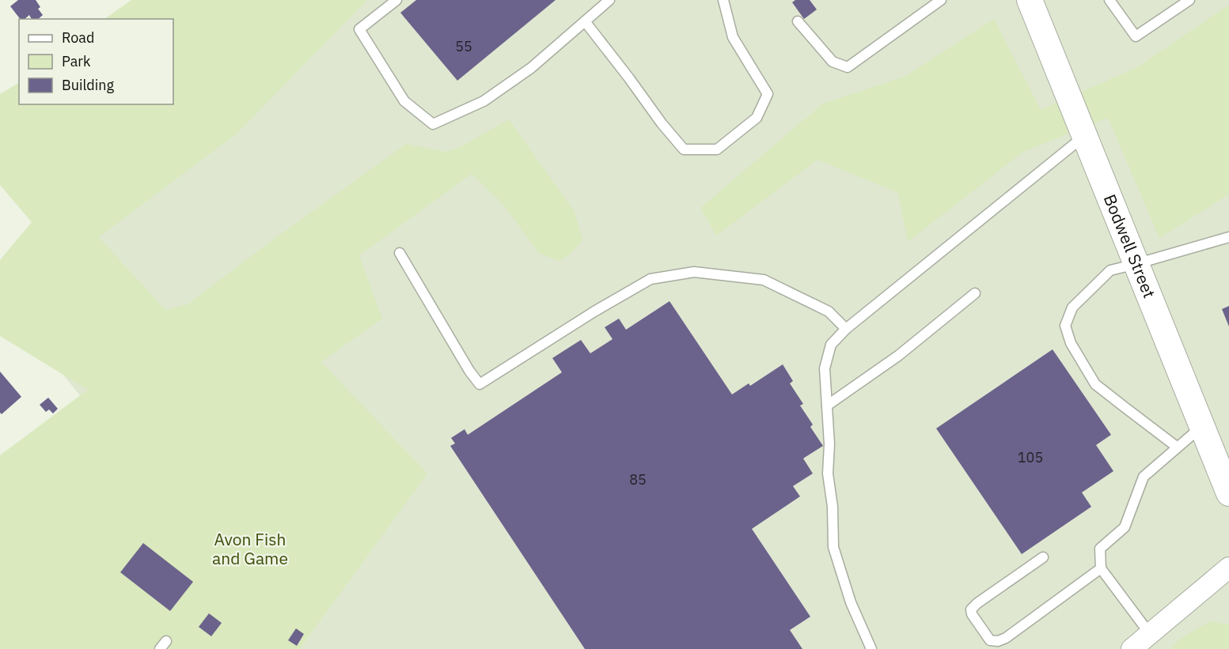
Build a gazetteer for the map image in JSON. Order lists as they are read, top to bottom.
{
  "streets": {
    "street": ["Bodwell Street"]
  },
  "parks": ["Avon Fish and Game"],
  "house_numbers": ["55", "105", "85"],
  "legend": ["Road", "Park", "Building"]
}
